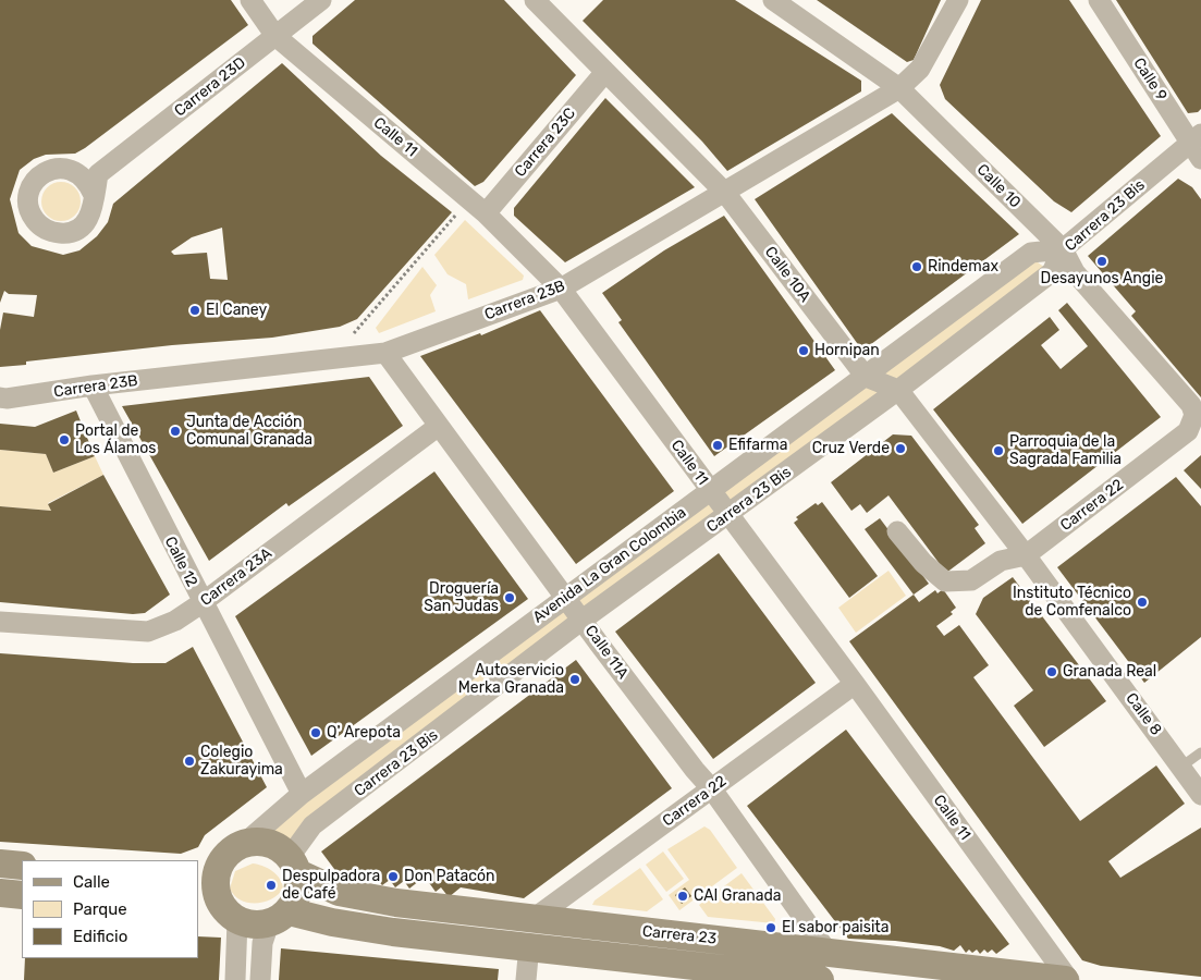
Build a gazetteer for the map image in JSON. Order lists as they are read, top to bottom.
{
  "streets": {
    "main road": ["Carrera 23"],
    "street": [
      "Calle 9",
      "Carrera 23D",
      "Calle 11",
      "Carrera 23C",
      "Calle 10",
      "Carrera 23 Bis",
      "Calle 10A",
      "Carrera 23B",
      "Carrera 22",
      "Calle 12",
      "Avenida La Gran Colombia",
      "Carrera 23A",
      "Calle 11A",
      "Calle 8"
    ]
  },
  "crossings": [
    ["Calle 9", "Carrera 23 Bis"],
    ["Carrera 23D", "Calle 11"],
    ["Calle 11", "Carrera 23C"],
    ["Calle 11", "Carrera 23 Bis"],
    ["Calle 11", "Carrera 23B"],
    ["Calle 11", "Carrera 22"],
    ["Calle 11", "Avenida La Gran Colombia"],
    ["Carrera 23C", "Calle 10A"],
    ["Calle 10", "Carrera 23 Bis"],
    ["Calle 10", "Carrera 23B"],
    ["Calle 10", "Carrera 22"],
    ["Calle 10", "Avenida La Gran Colombia"],
    ["Carrera 23 Bis", "Avenida La Gran Colombia"],
    ["Carrera 23 Bis", "Calle 11A"],
    ["Carrera 23 Bis", "Carrera 23"],
    ["Calle 10A", "Carrera 23B"],
    ["Calle 10A", "Avenida La Gran Colombia"],
    ["Carrera 23B", "Calle 12"],
    ["Carrera 23B", "Calle 11A"],
    ["Carrera 22", "Calle 11A"],
    ["Carrera 22", "Calle 8"],
    ["Carrera 22", "Carrera 23"],
    ["Calle 12", "Avenida La Gran Colombia"],
    ["Calle 12", "Carrera 23A"],
    ["Avenida La Gran Colombia", "Calle 11A"],
    ["Avenida La Gran Colombia", "Carrera 23"],
    ["Carrera 23A", "Calle 11A"],
    ["Calle 11A", "Carrera 23"]
  ],
  "places": [
    "Desayunos Angie",
    "Rindemax",
    "El Caney",
    "Hornipan",
    "Junta de Acción Comunal Granada",
    "Portal de Los Álamos",
    "Efifarma",
    "Cruz Verde",
    "Parroquia de la Sagrada Familia",
    "Droguería San Judas",
    "Instituto Técnico de Comfenalco",
    "Granada Real",
    "Autoservicio Merka Granada",
    "Q' Arepota",
    "Colegio Zakurayima",
    "Don Patacón",
    "Despulpadora de Café",
    "CAI Granada",
    "El sabor paisita"
  ],
  "legend": ["Calle", "Parque", "Edificio"]
}
